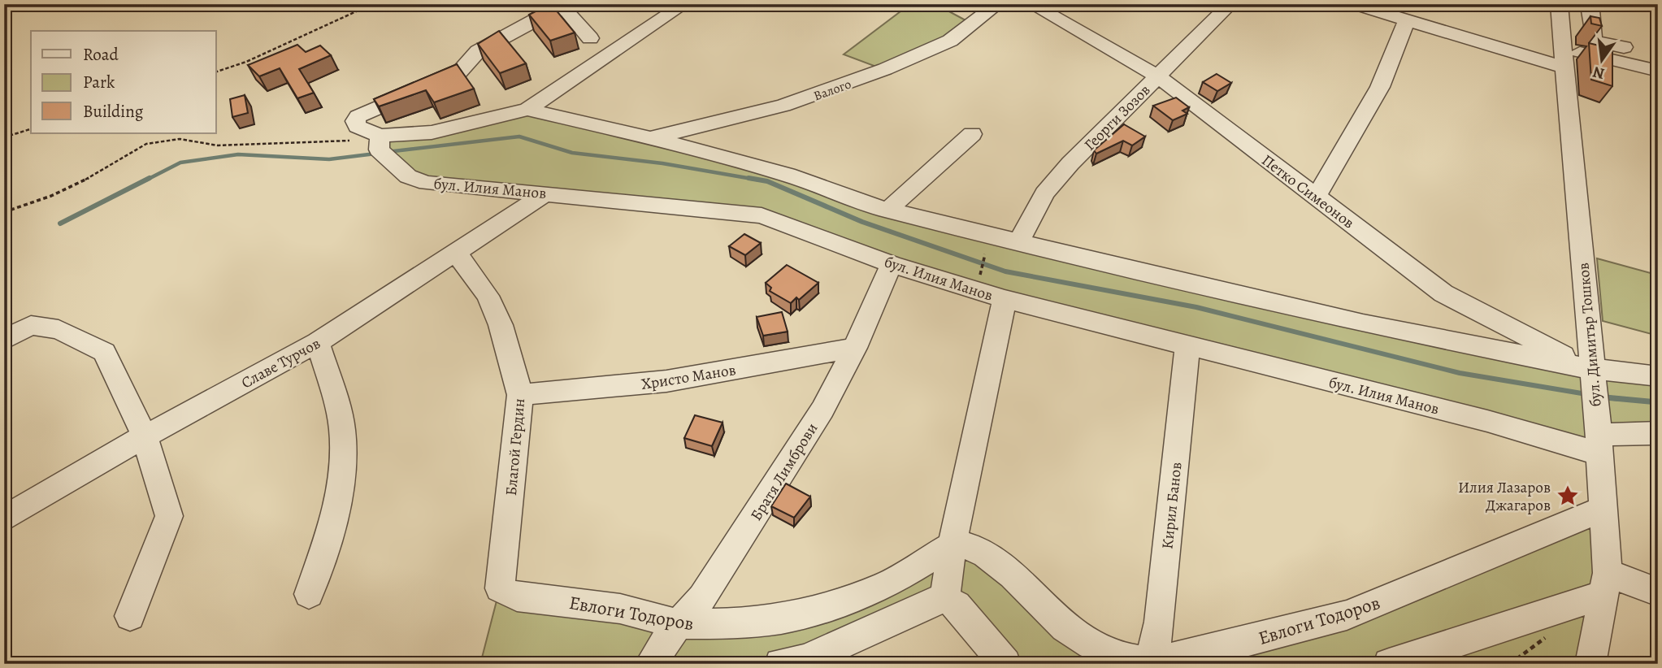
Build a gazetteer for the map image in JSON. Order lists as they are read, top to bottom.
{
  "streets": {
    "street": [
      "Валого",
      "Георги Зозов",
      "бул. Илия Манов",
      "Петко Симеонов",
      "бул. Димитър Тошков",
      "Славе Турчов",
      "Христо Манов",
      "Благой Гердин",
      "Братя Лимброви",
      "Кирил Банов",
      "Евлоги Тодоров"
    ]
  },
  "crossings": [
    ["Георги Зозов", "Петко Симеонов"],
    ["бул. Илия Манов", "бул. Димитър Тошков"],
    ["бул. Илия Манов", "Славе Турчов"],
    ["бул. Илия Манов", "Братя Лимброви"],
    ["бул. Илия Манов", "Кирил Банов"],
    ["Петко Симеонов", "бул. Димитър Тошков"],
    ["бул. Димитър Тошков", "Евлоги Тодоров"],
    ["Славе Турчов", "Благой Гердин"],
    ["Христо Манов", "Благой Гердин"],
    ["Христо Манов", "Братя Лимброви"],
    ["Благой Гердин", "Евлоги Тодоров"],
    ["Братя Лимброви", "Евлоги Тодоров"],
    ["Кирил Банов", "Евлоги Тодоров"]
  ],
  "places": {
    "place": ["Илия Лазаров Джагаров"]
  },
  "legend": ["Road", "Park", "Building"],
  "north": "bottom"
}
